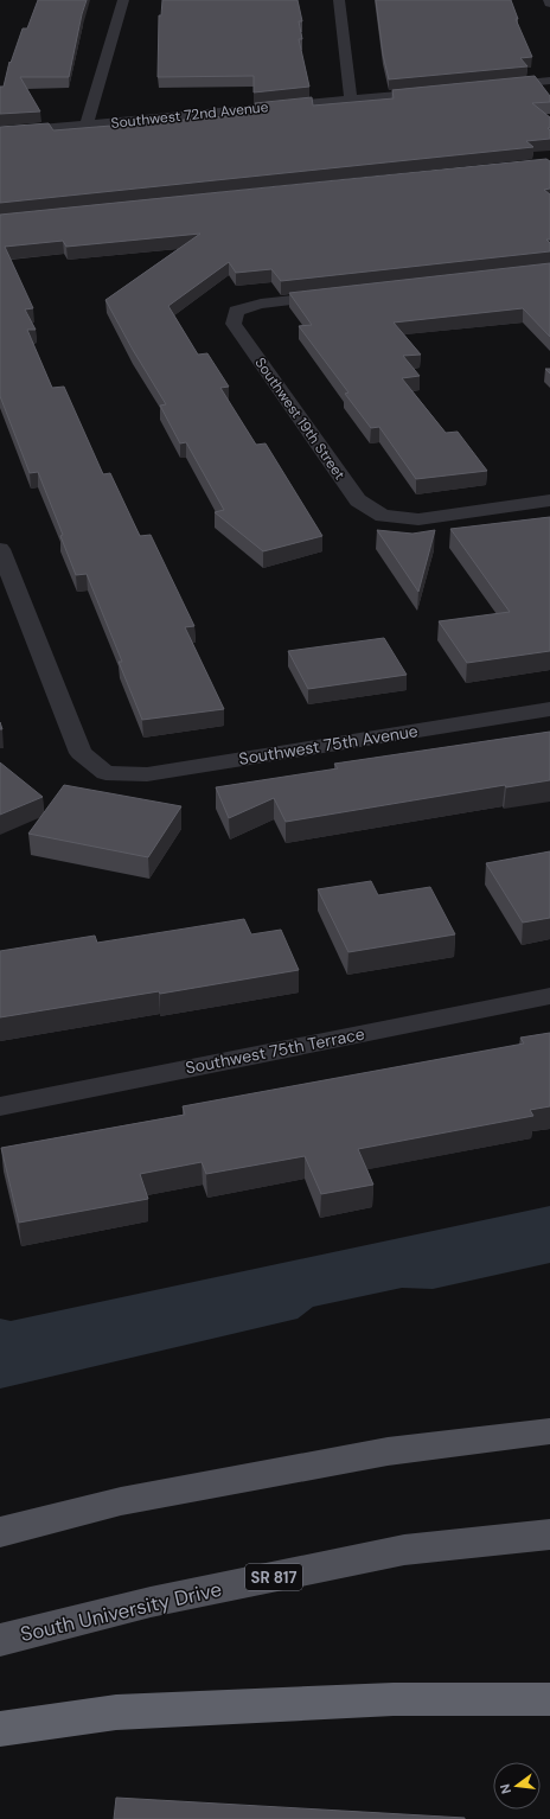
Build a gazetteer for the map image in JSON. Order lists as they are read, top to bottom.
{
  "streets": {
    "main road": ["SR 817", "South University Drive"],
    "street": [
      "Southwest 72nd Avenue",
      "Southwest 19th Street",
      "Southwest 75th Avenue",
      "Southwest 75th Terrace"
    ]
  },
  "north": "left"
}
